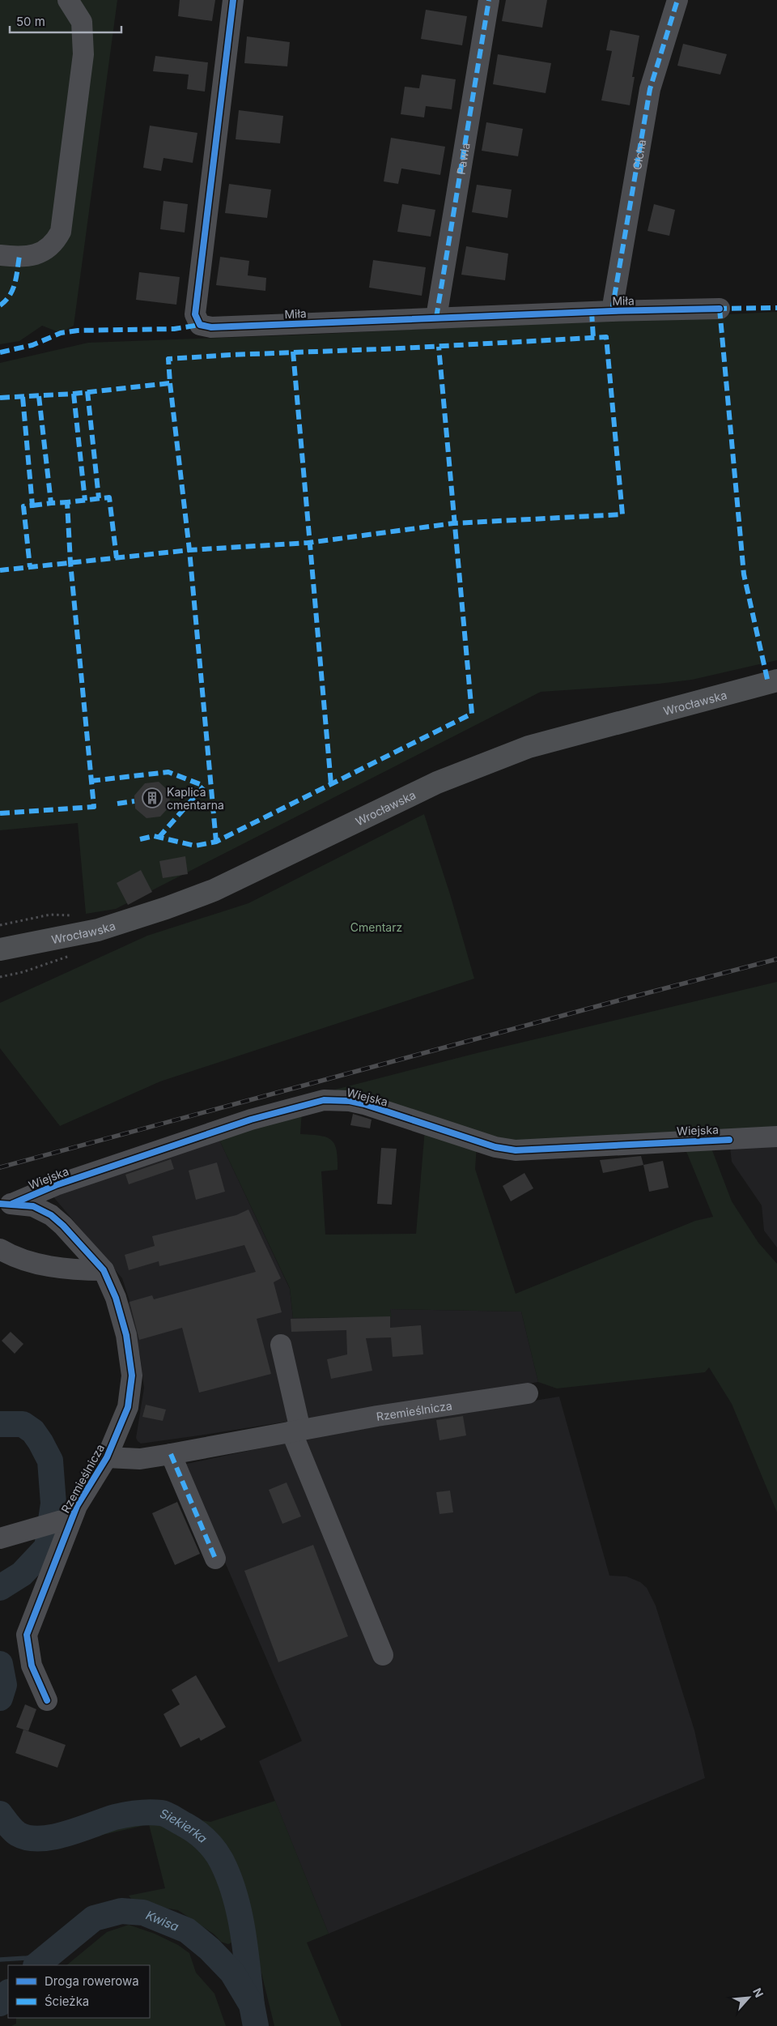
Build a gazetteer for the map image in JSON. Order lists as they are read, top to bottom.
{
  "streets": {
    "main road": ["Wrocławska"],
    "street": [
      "Cicha",
      "Pawia",
      "Miła",
      "Wiejska",
      "Rzemieślnicza"
    ]
  },
  "crossings": [
    ["Cicha", "Miła"],
    ["Pawia", "Miła"],
    ["Wiejska", "Rzemieślnicza"]
  ],
  "water": ["Siekierka", "Kwisa"],
  "parks": ["Cmentarz"],
  "places": {
    "building": ["Kaplica cmentarna"]
  },
  "legend": ["Droga rowerowa", "Ścieżka"],
  "scale_bar": "50 m",
  "north": "top right"
}
